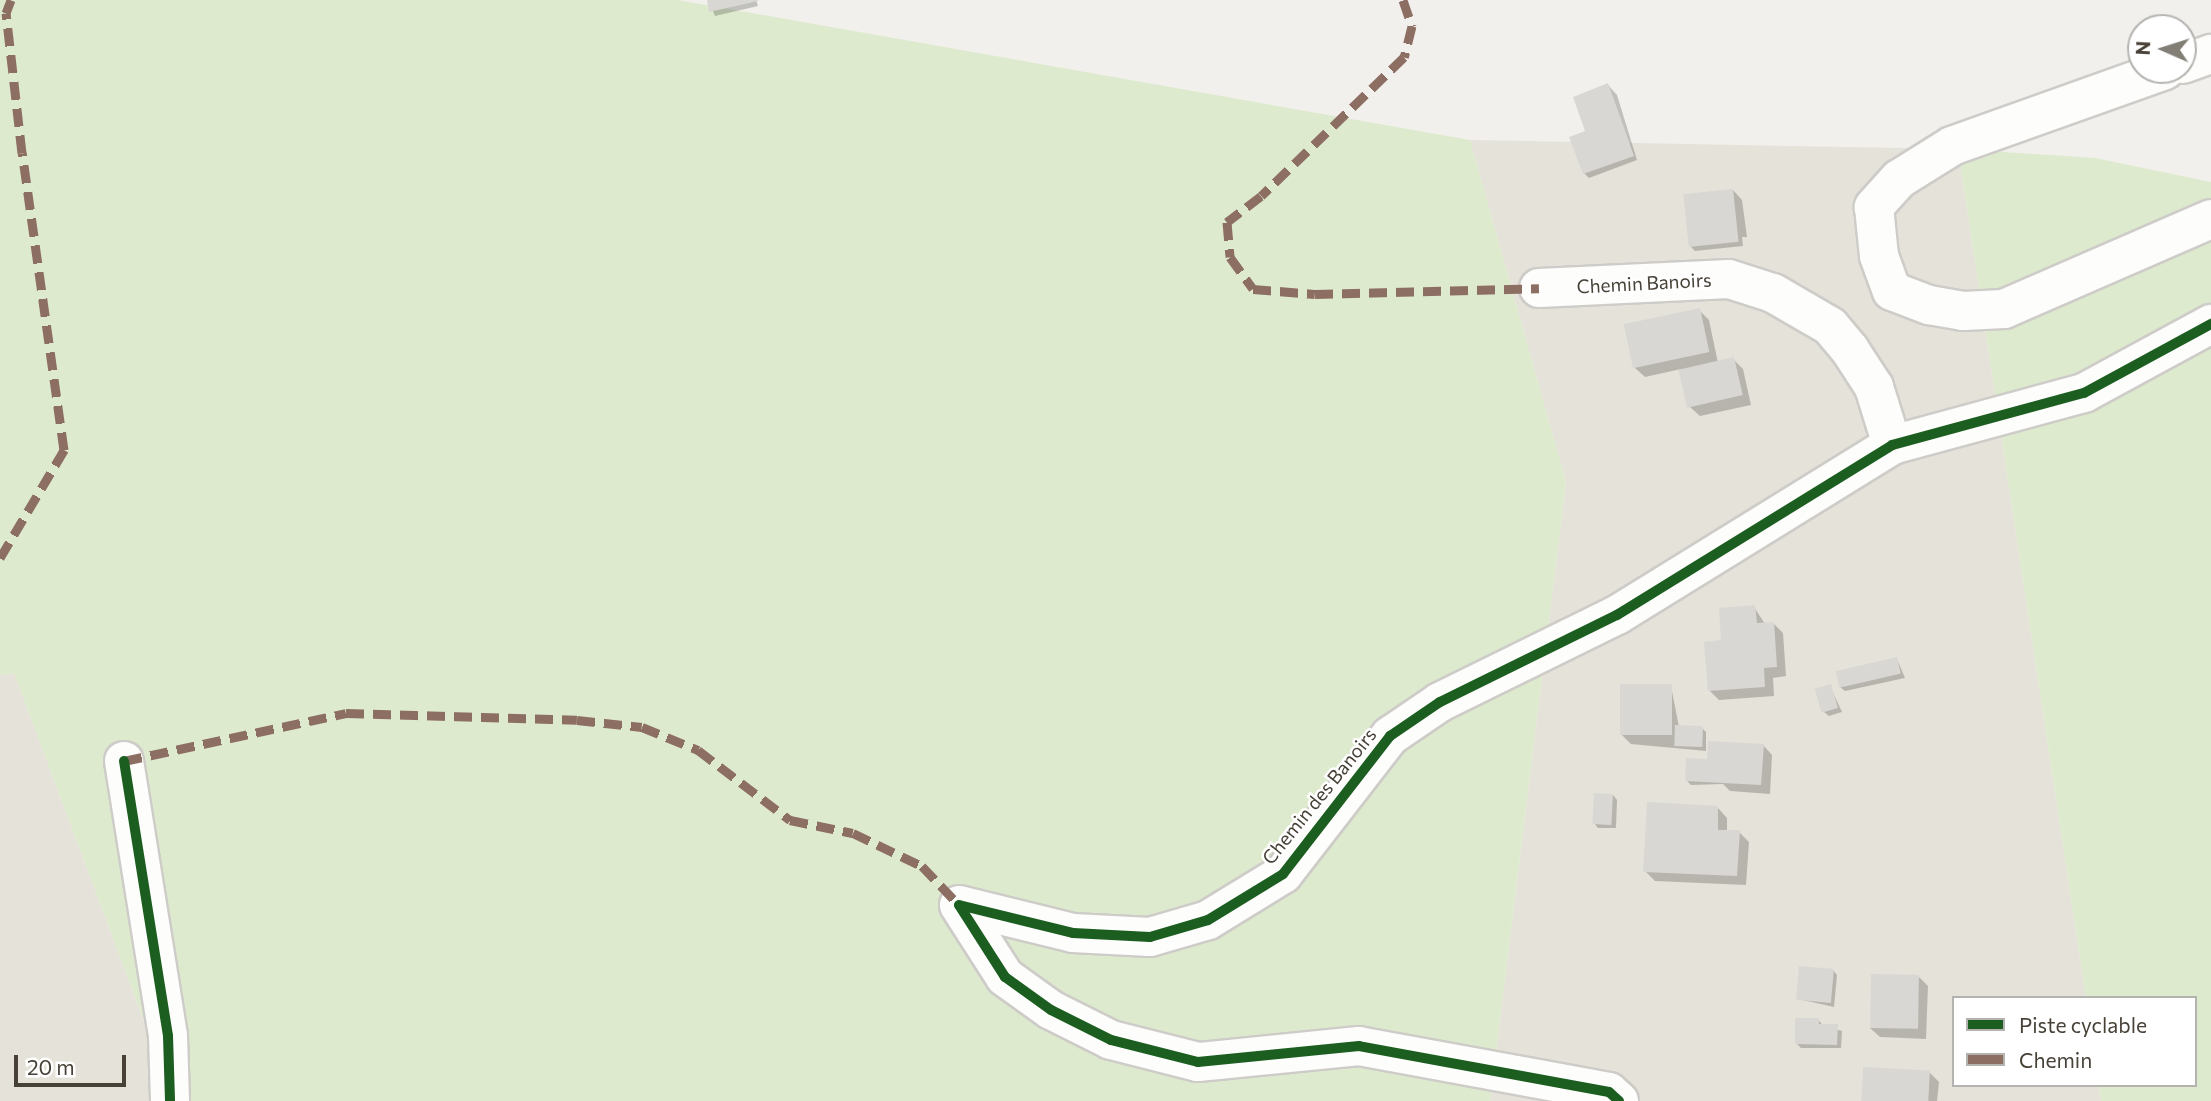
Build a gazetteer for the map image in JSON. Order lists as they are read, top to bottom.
{
  "streets": {
    "street": ["Chemin Banoirs", "Chemin des Banoirs"]
  },
  "crossings": [
    ["Chemin Banoirs", "Chemin des Banoirs"]
  ],
  "legend": ["Piste cyclable", "Chemin"],
  "scale_bar": "20 m",
  "north": "left"
}
